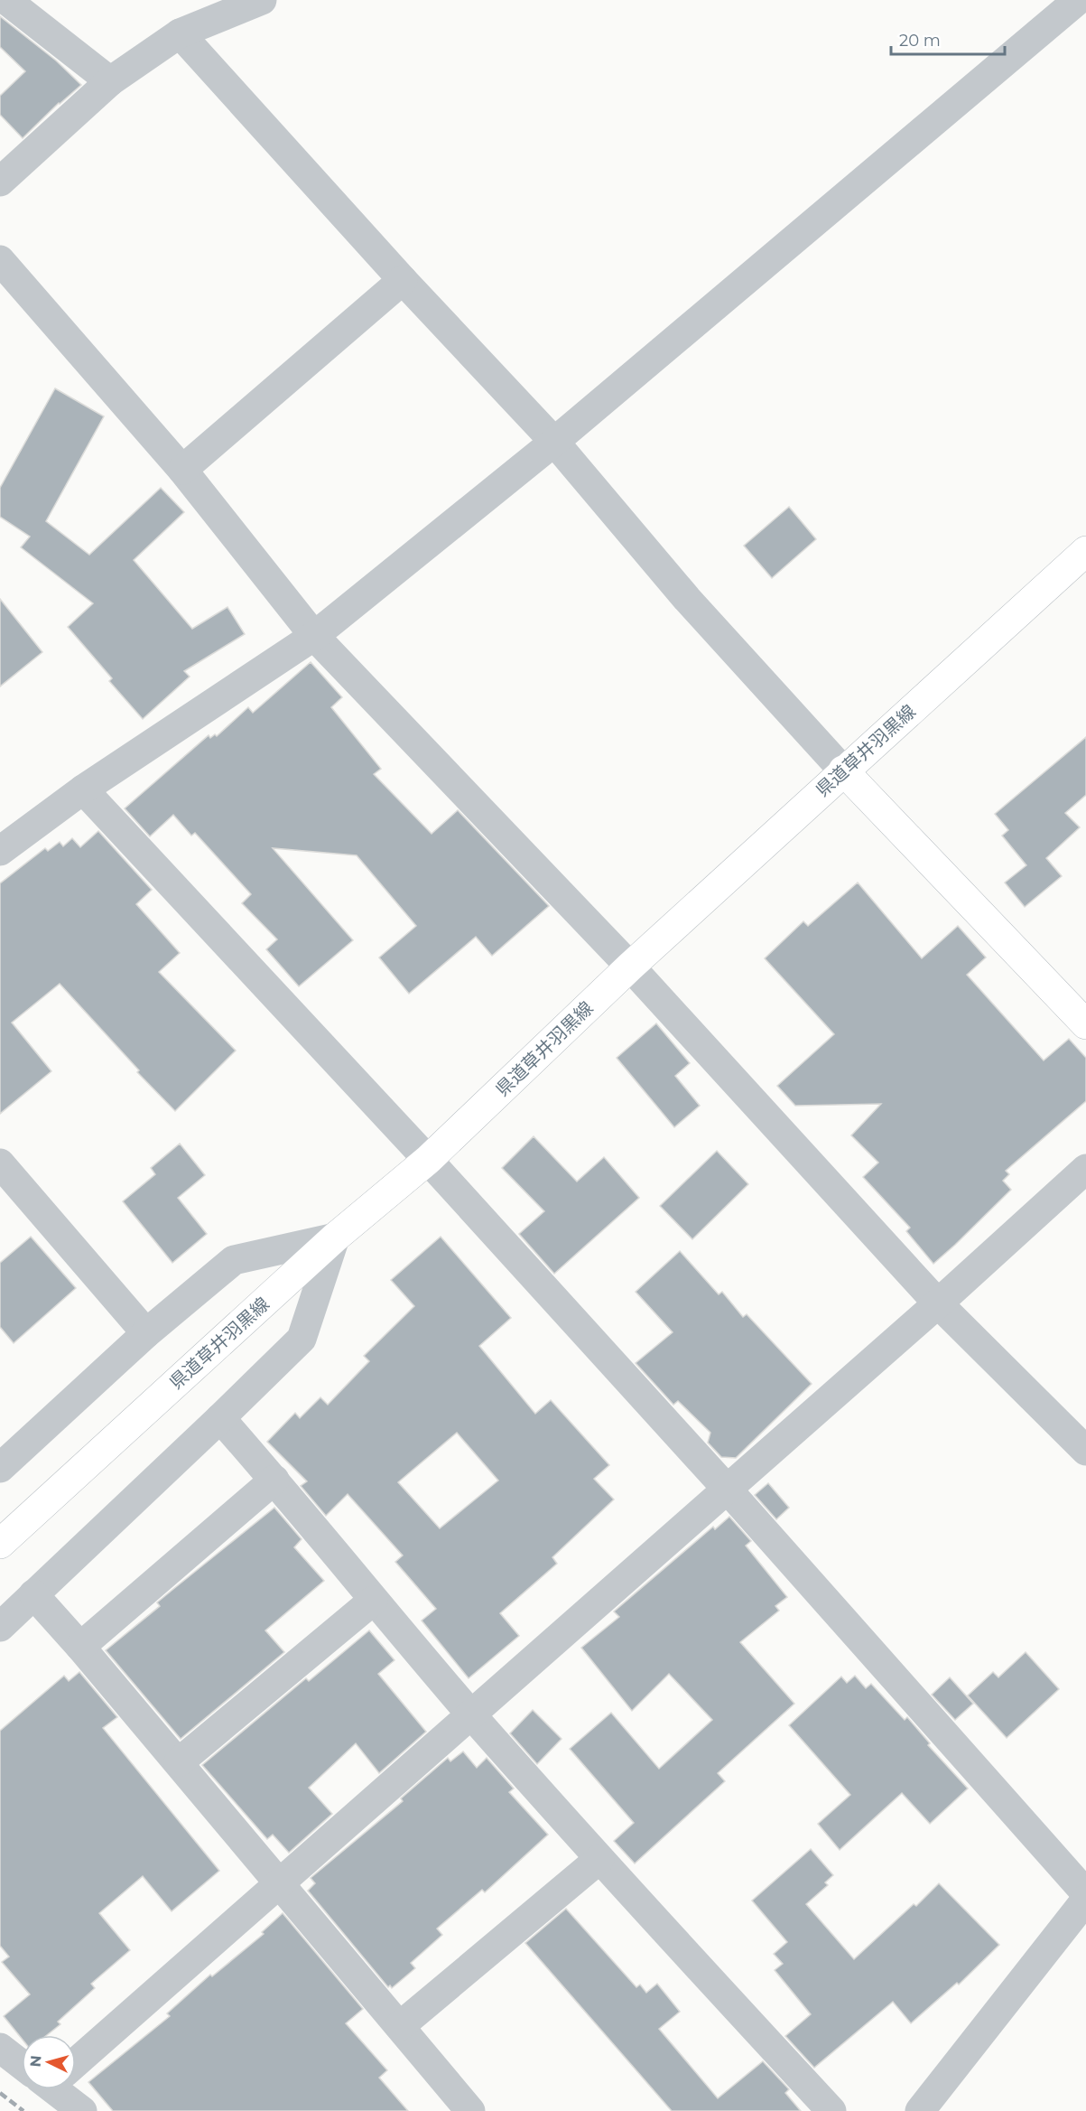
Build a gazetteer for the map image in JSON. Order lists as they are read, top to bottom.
{
  "streets": {
    "main road": ["県道草井羽黒線"]
  },
  "scale_bar": "20 m",
  "north": "left"
}
